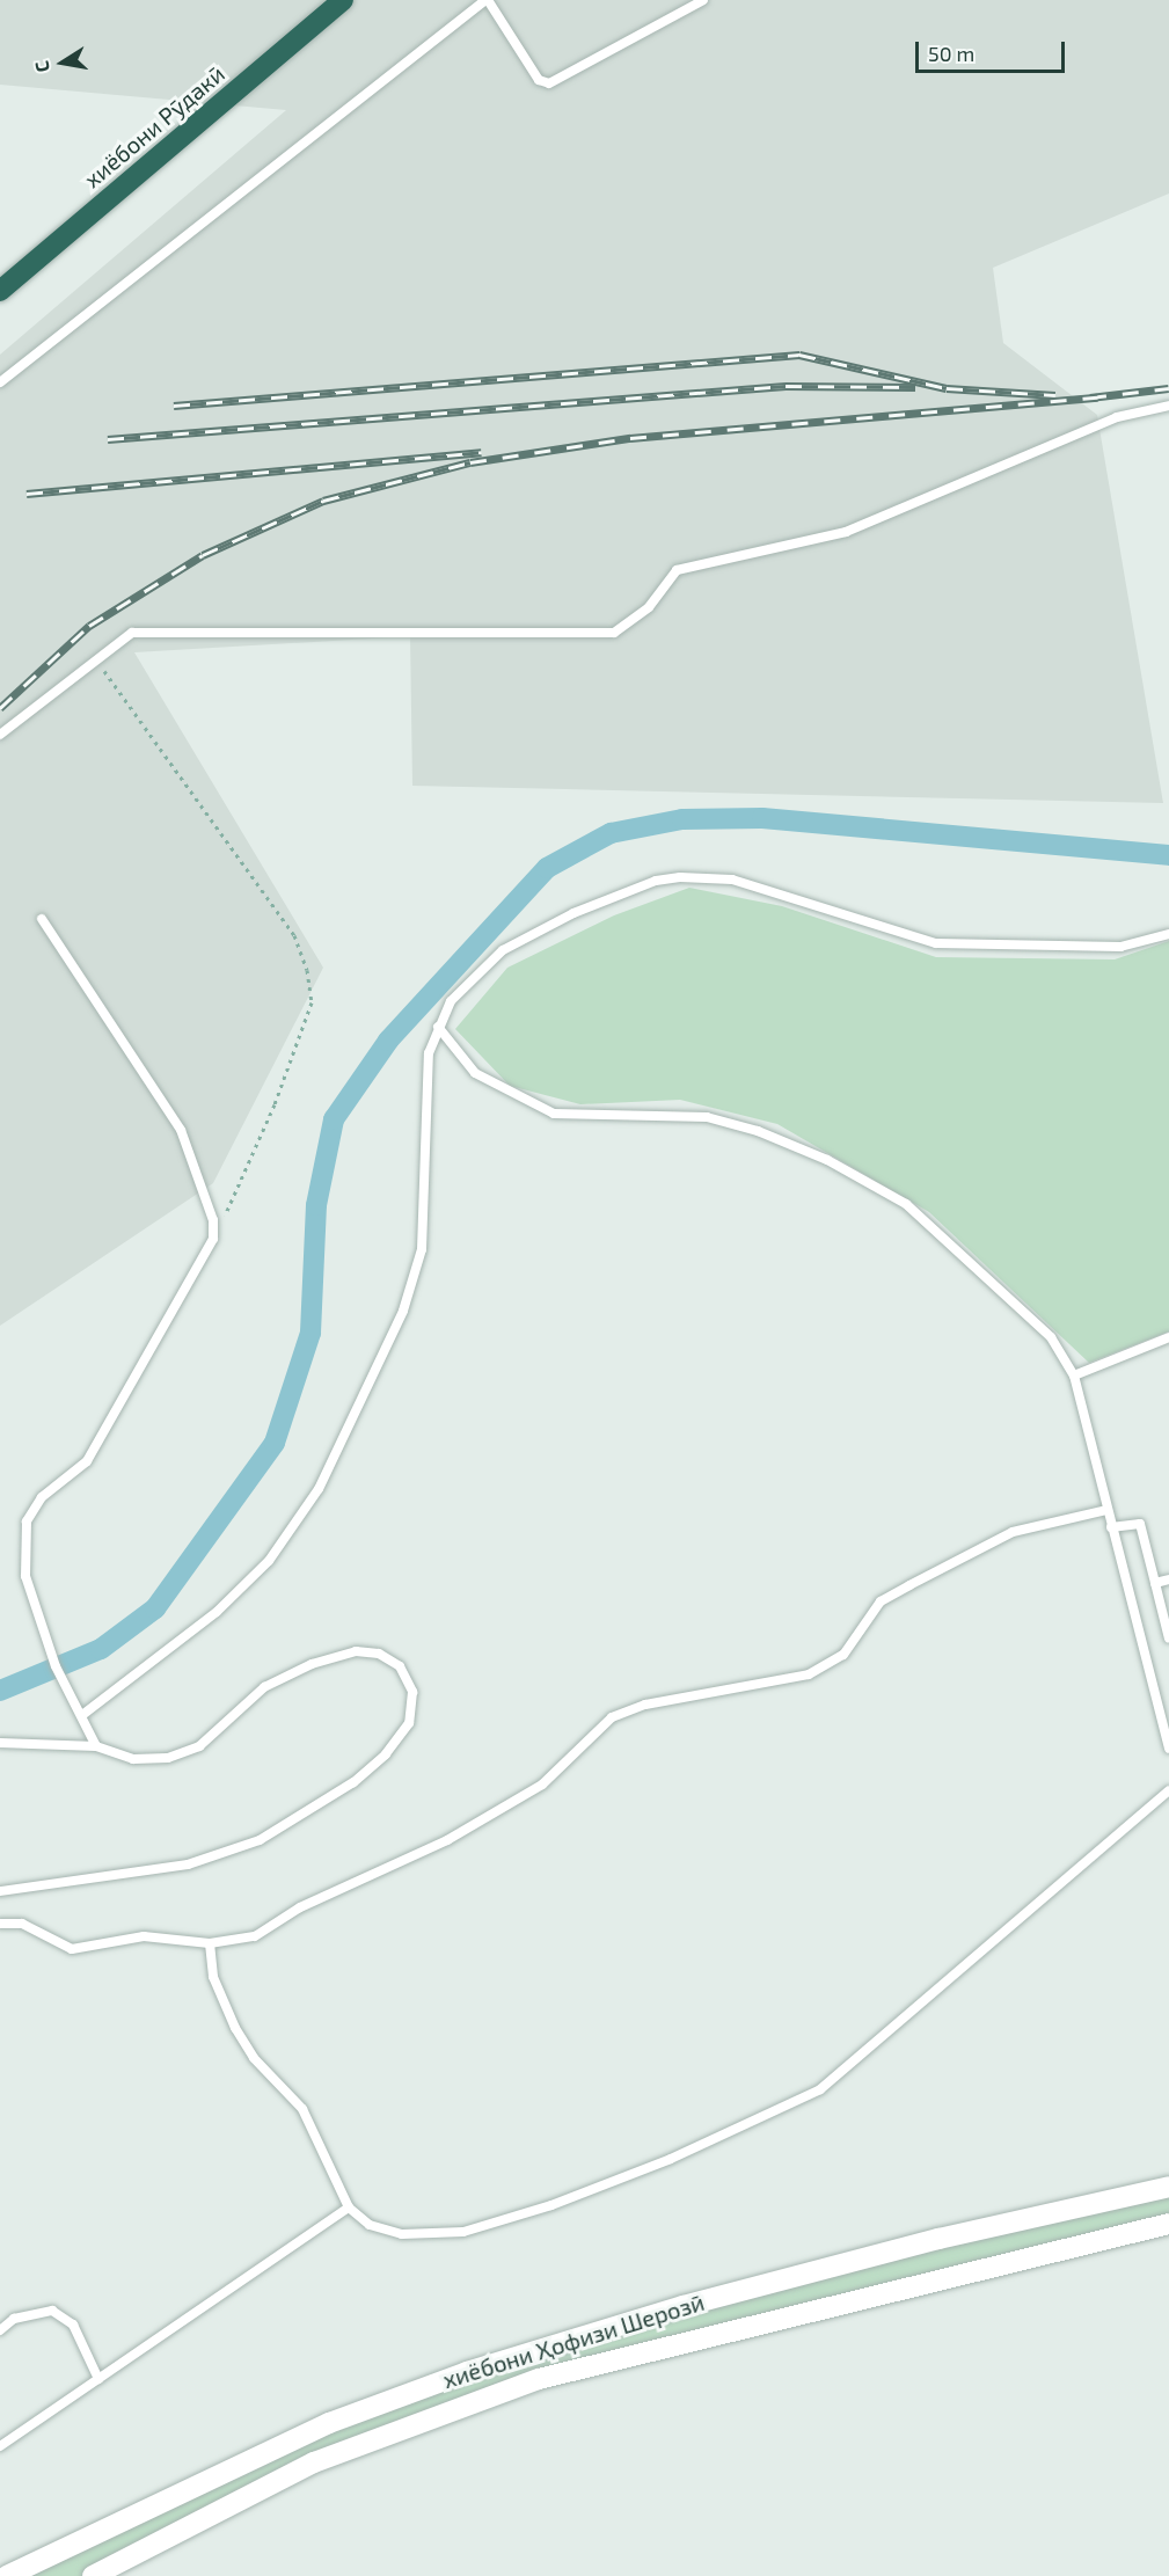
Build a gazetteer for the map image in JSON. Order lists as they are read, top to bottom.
{
  "streets": {
    "highway": ["хиёбони Рӯдакӣ"],
    "main road": ["хиёбони Ҳофизи Шерозӣ"]
  },
  "scale_bar": "50 m",
  "north": "left"
}
